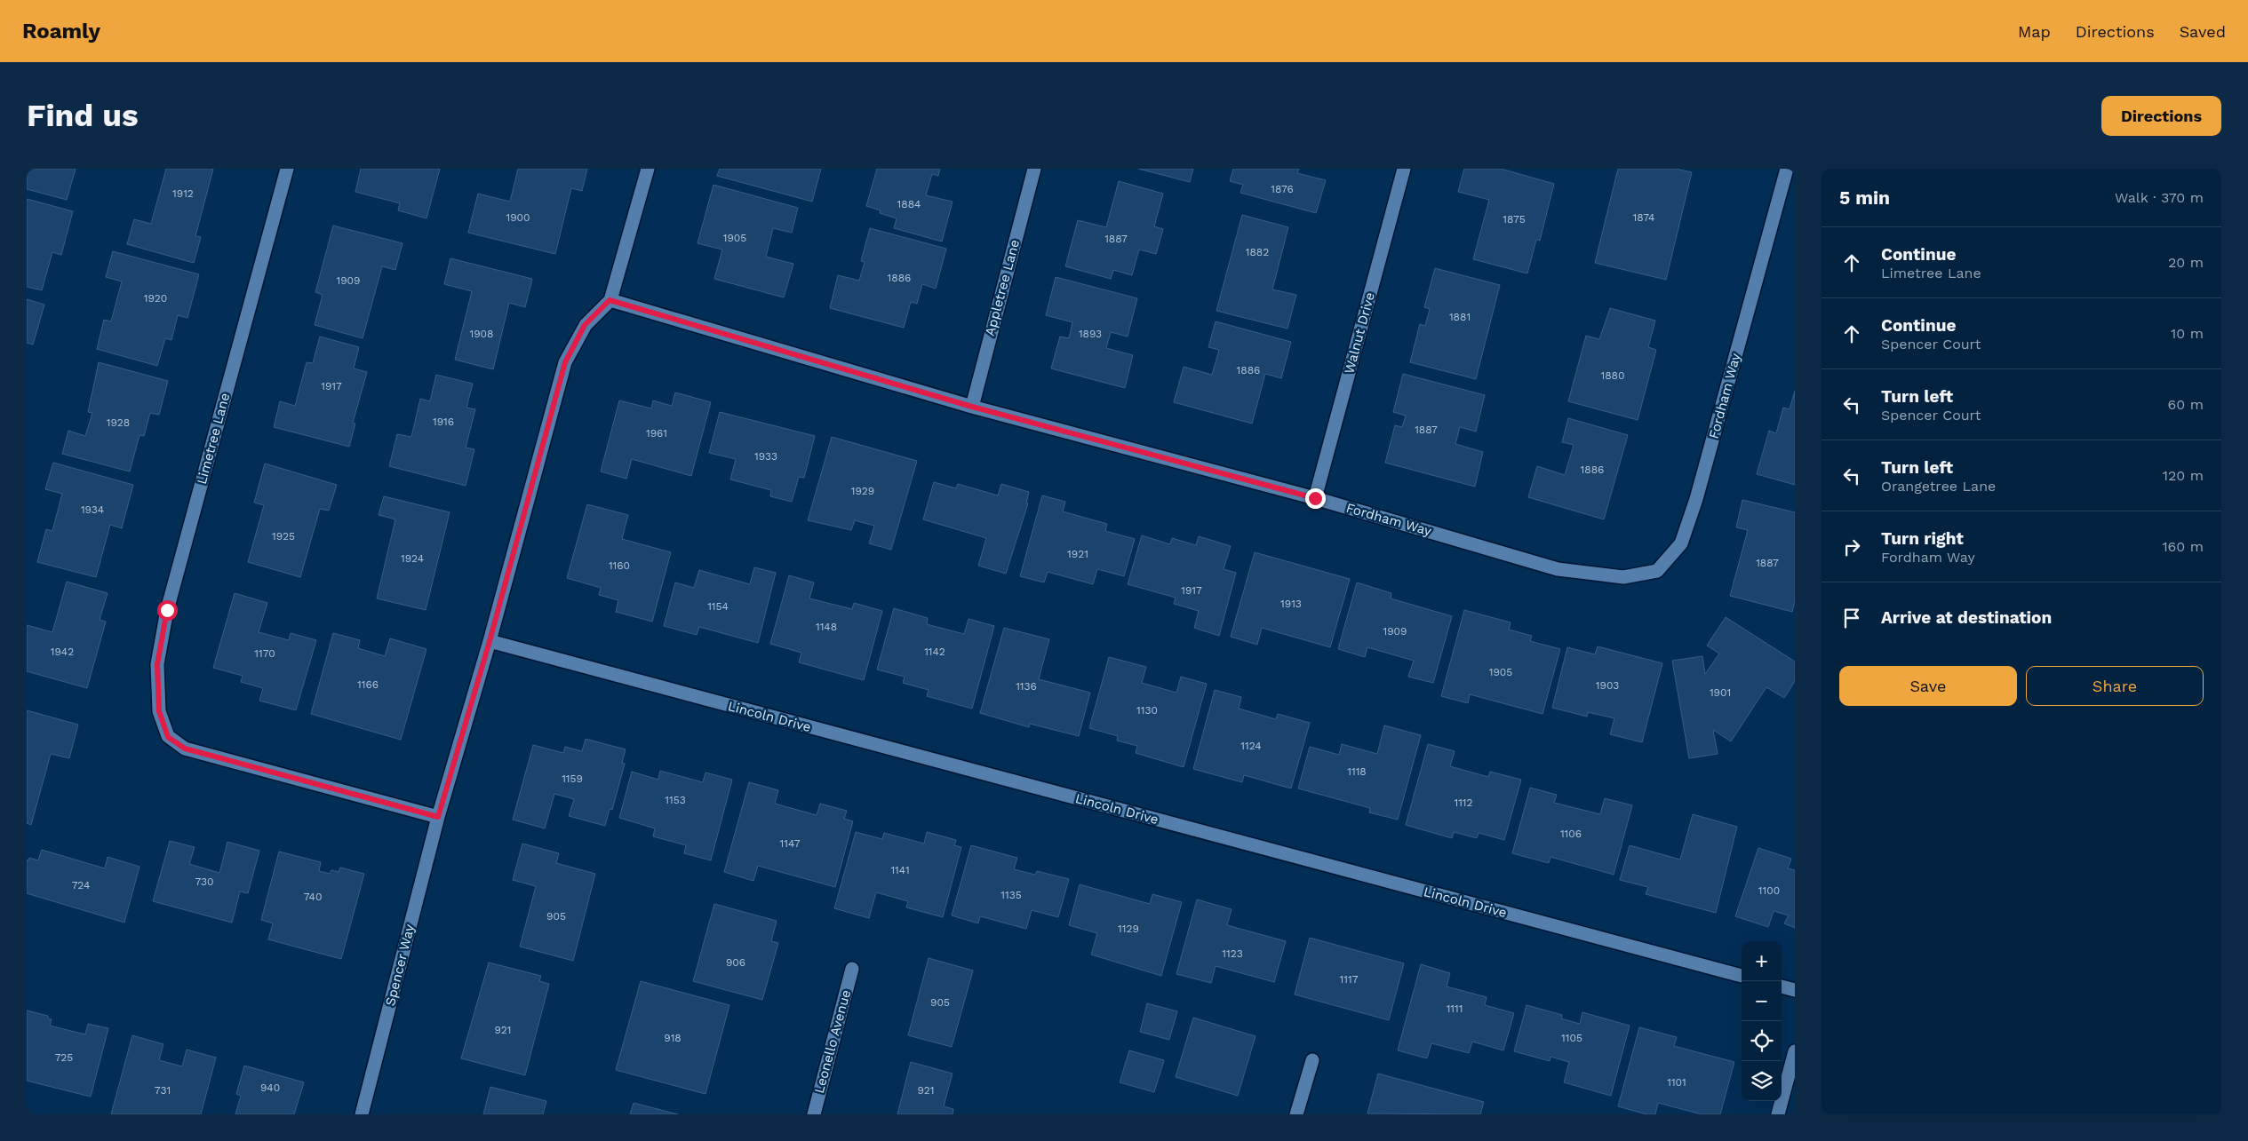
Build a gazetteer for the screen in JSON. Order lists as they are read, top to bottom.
{
  "streets": {
    "street": [
      "Appletree Lane",
      "Walnut Drive",
      "Fordham Way",
      "Limetree Lane",
      "Lincoln Drive",
      "Spencer Way",
      "Leonello Avenue"
    ]
  },
  "crossings": [
    ["Appletree Lane", "Fordham Way"],
    ["Walnut Drive", "Fordham Way"],
    ["Fordham Way", "Spencer Way"],
    ["Limetree Lane", "Spencer Way"],
    ["Lincoln Drive", "Spencer Way"]
  ],
  "house_numbers": [
    "1876",
    "1912",
    "1884",
    "1900",
    "1874",
    "1875",
    "1905",
    "1887",
    "1882",
    "1886",
    "1909",
    "1920",
    "1881",
    "1908",
    "1893",
    "1886",
    "1880",
    "1917",
    "1916",
    "1928",
    "1887",
    "1961",
    "1933",
    "1886",
    "1929",
    "1934",
    "1925",
    "1921",
    "1924",
    "1887",
    "1160",
    "1917",
    "1913",
    "1154",
    "1148",
    "1909",
    "1942",
    "1142",
    "1170",
    "1905",
    "1166",
    "1903",
    "1136",
    "1901",
    "1130",
    "1124",
    "1118",
    "1159",
    "1153",
    "1112",
    "1106",
    "1147",
    "1141",
    "730",
    "724",
    "1100",
    "1135",
    "740",
    "905",
    "1129",
    "1123",
    "906",
    "1117",
    "905",
    "1111",
    "921",
    "918",
    "1105",
    "725",
    "1101",
    "940",
    "731",
    "921"
  ],
  "page": {
    "header": "Roamly",
    "nav": ["Map", "Directions", "Saved"],
    "buttons": [
      "Directions",
      ["Save", "Share"]
    ],
    "title": "Find us",
    "heading": ["5 min", "Walk · 370 m"],
    "list": [
      ["Continue", "Limetree Lane", "20 m"],
      ["Continue", "Spencer Court", "10 m"],
      ["Turn left", "Spencer Court", "60 m"],
      ["Turn left", "Orangetree Lane", "120 m"],
      ["Turn right", "Fordham Way", "160 m"],
      "Arrive at destination"
    ],
    "map_buttons": ["+", "−"]
  }
}
